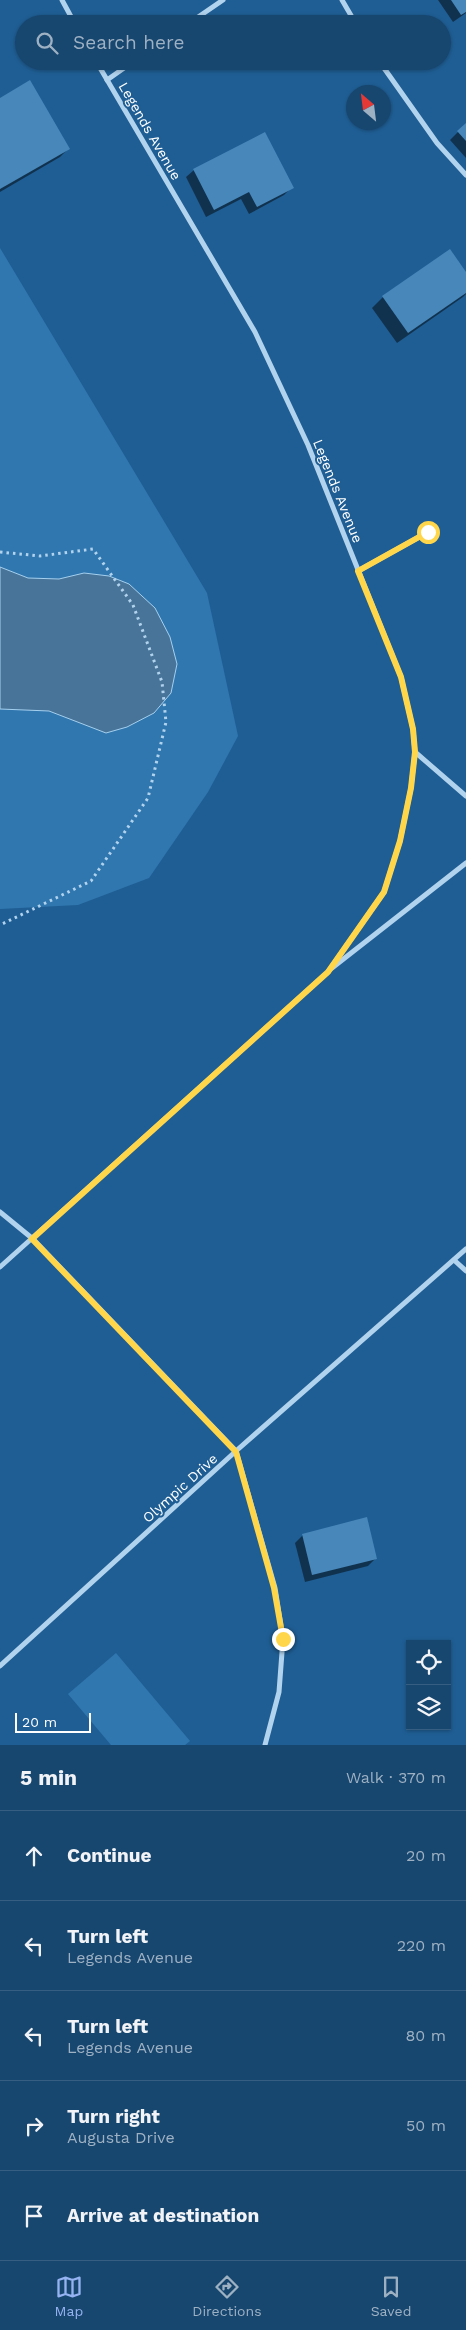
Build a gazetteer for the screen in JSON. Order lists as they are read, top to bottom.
{
  "streets": {
    "street": ["Legends Avenue", "Olympic Drive"]
  },
  "scale_bar": "20 m",
  "north": "top left",
  "page": {
    "search": "Search here",
    "scale": "20 m",
    "heading": ["5 min", "Walk · 370 m"],
    "list": [
      ["Continue", "20 m"],
      ["Turn left", "Legends Avenue", "220 m"],
      ["Turn left", "Legends Avenue", "80 m"],
      ["Turn right", "Augusta Drive", "50 m"],
      "Arrive at destination"
    ],
    "nav": ["Map", "Directions", "Saved"]
  }
}
